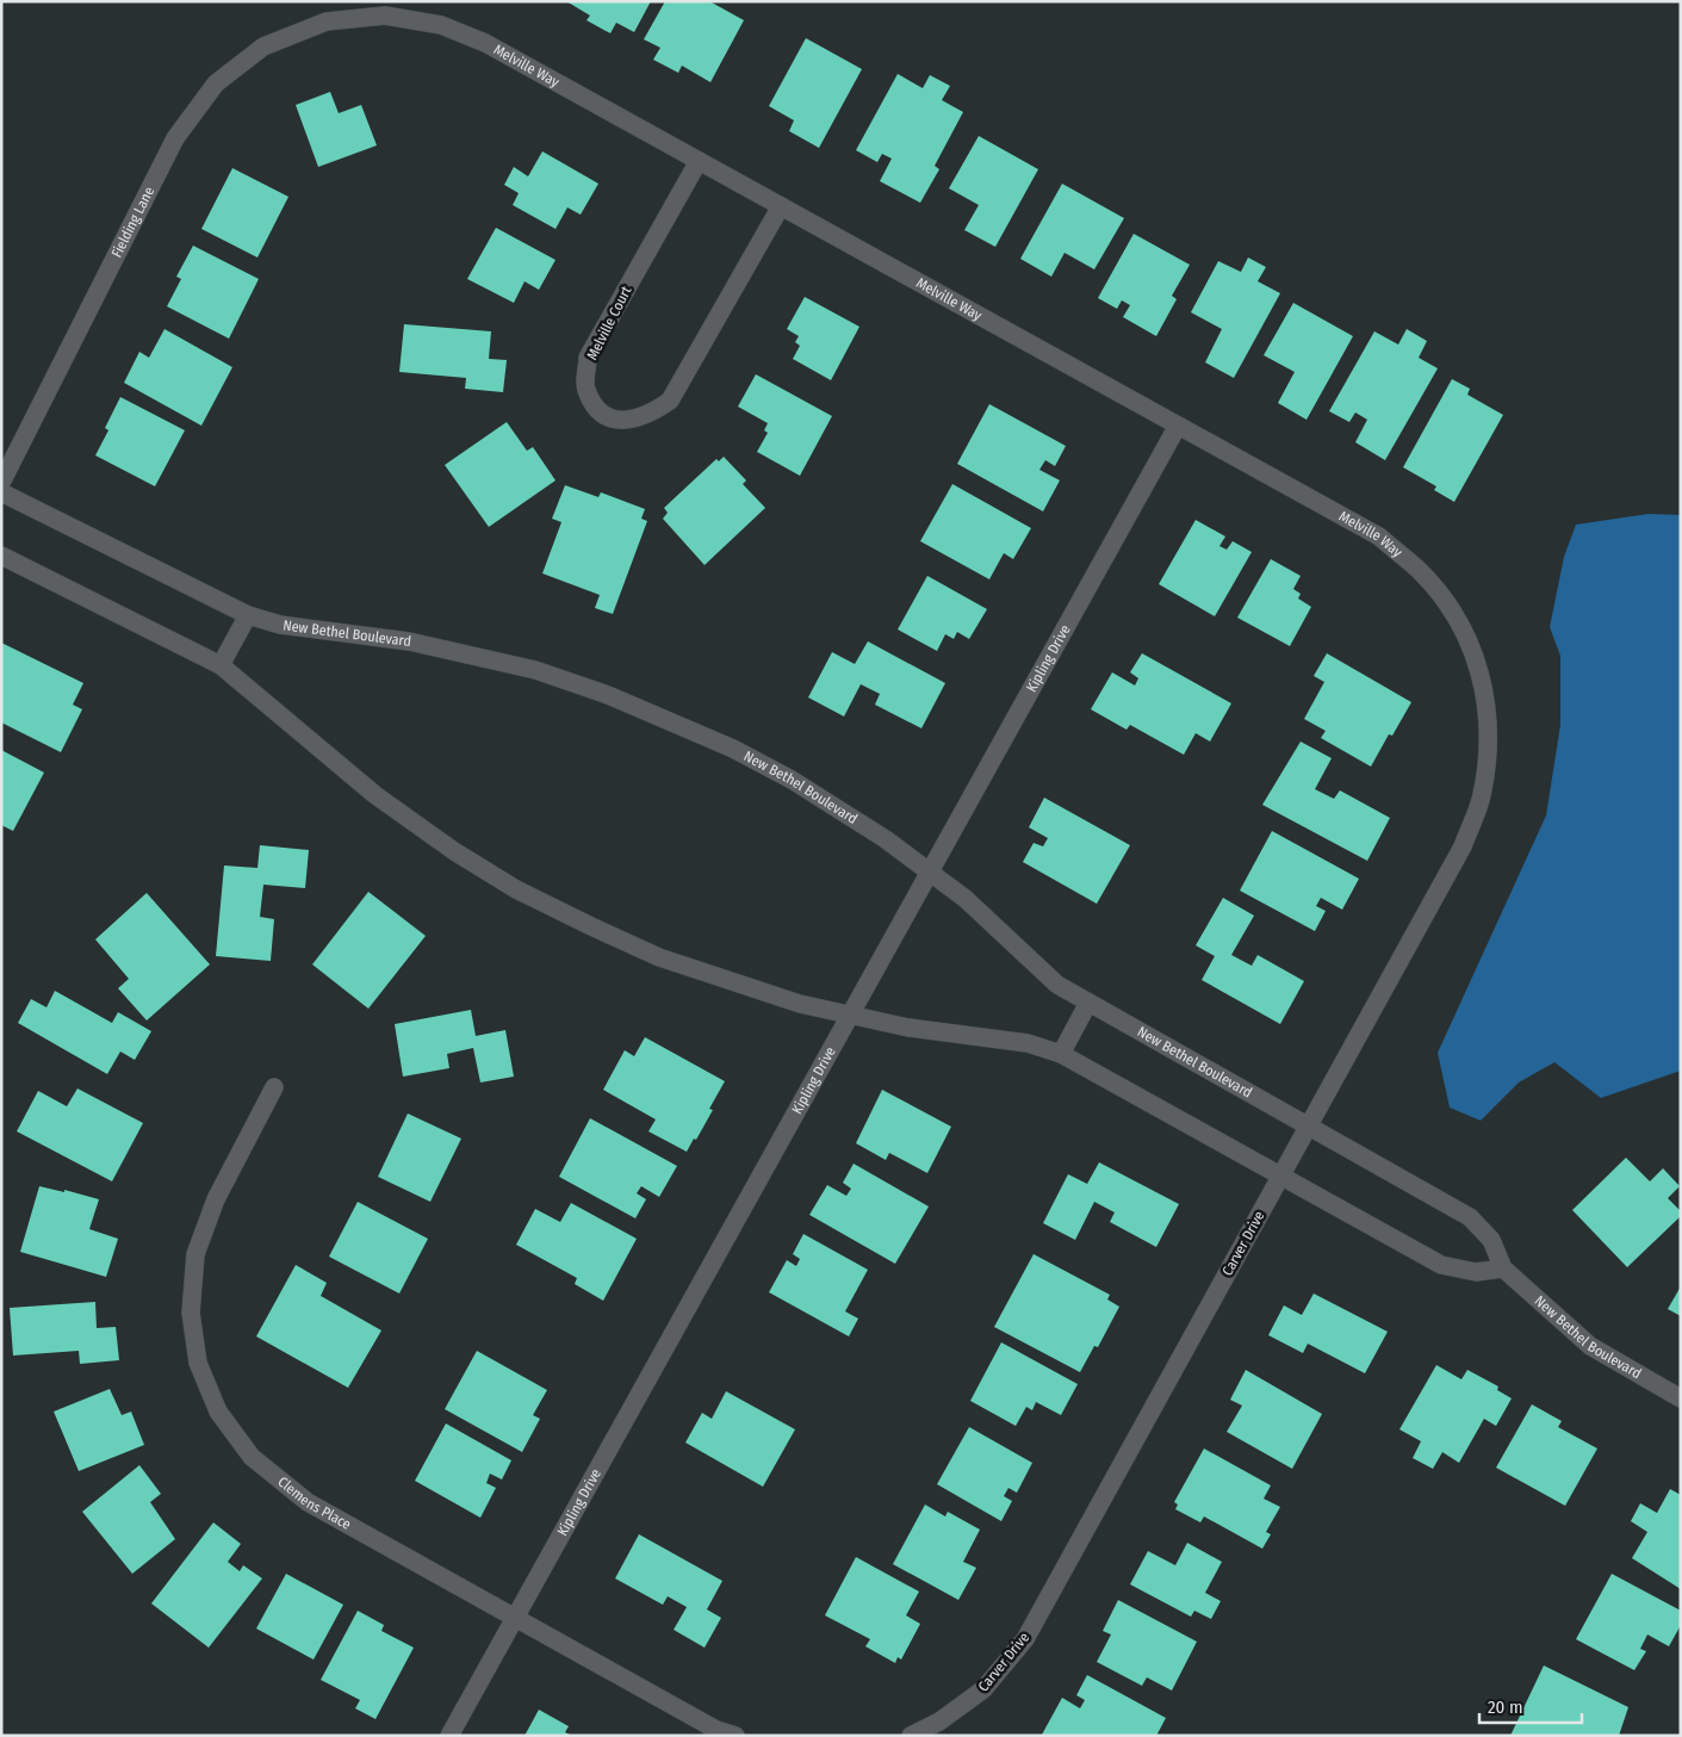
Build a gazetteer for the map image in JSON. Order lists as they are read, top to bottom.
{
  "streets": {
    "street": [
      "Melville Way",
      "Fielding Lane",
      "Melville Court",
      "New Bethel Boulevard",
      "Kipling Drive",
      "Carver Drive",
      "Clemens Place"
    ]
  },
  "crossings": [
    ["Melville Way", "Fielding Lane"],
    ["Melville Way", "Melville Court"],
    ["Melville Way", "Kipling Drive"],
    ["Melville Way", "Carver Drive"],
    ["New Bethel Boulevard", "Kipling Drive"],
    ["New Bethel Boulevard", "Carver Drive"],
    ["Kipling Drive", "Clemens Place"]
  ],
  "scale_bar": "20 m"
}
